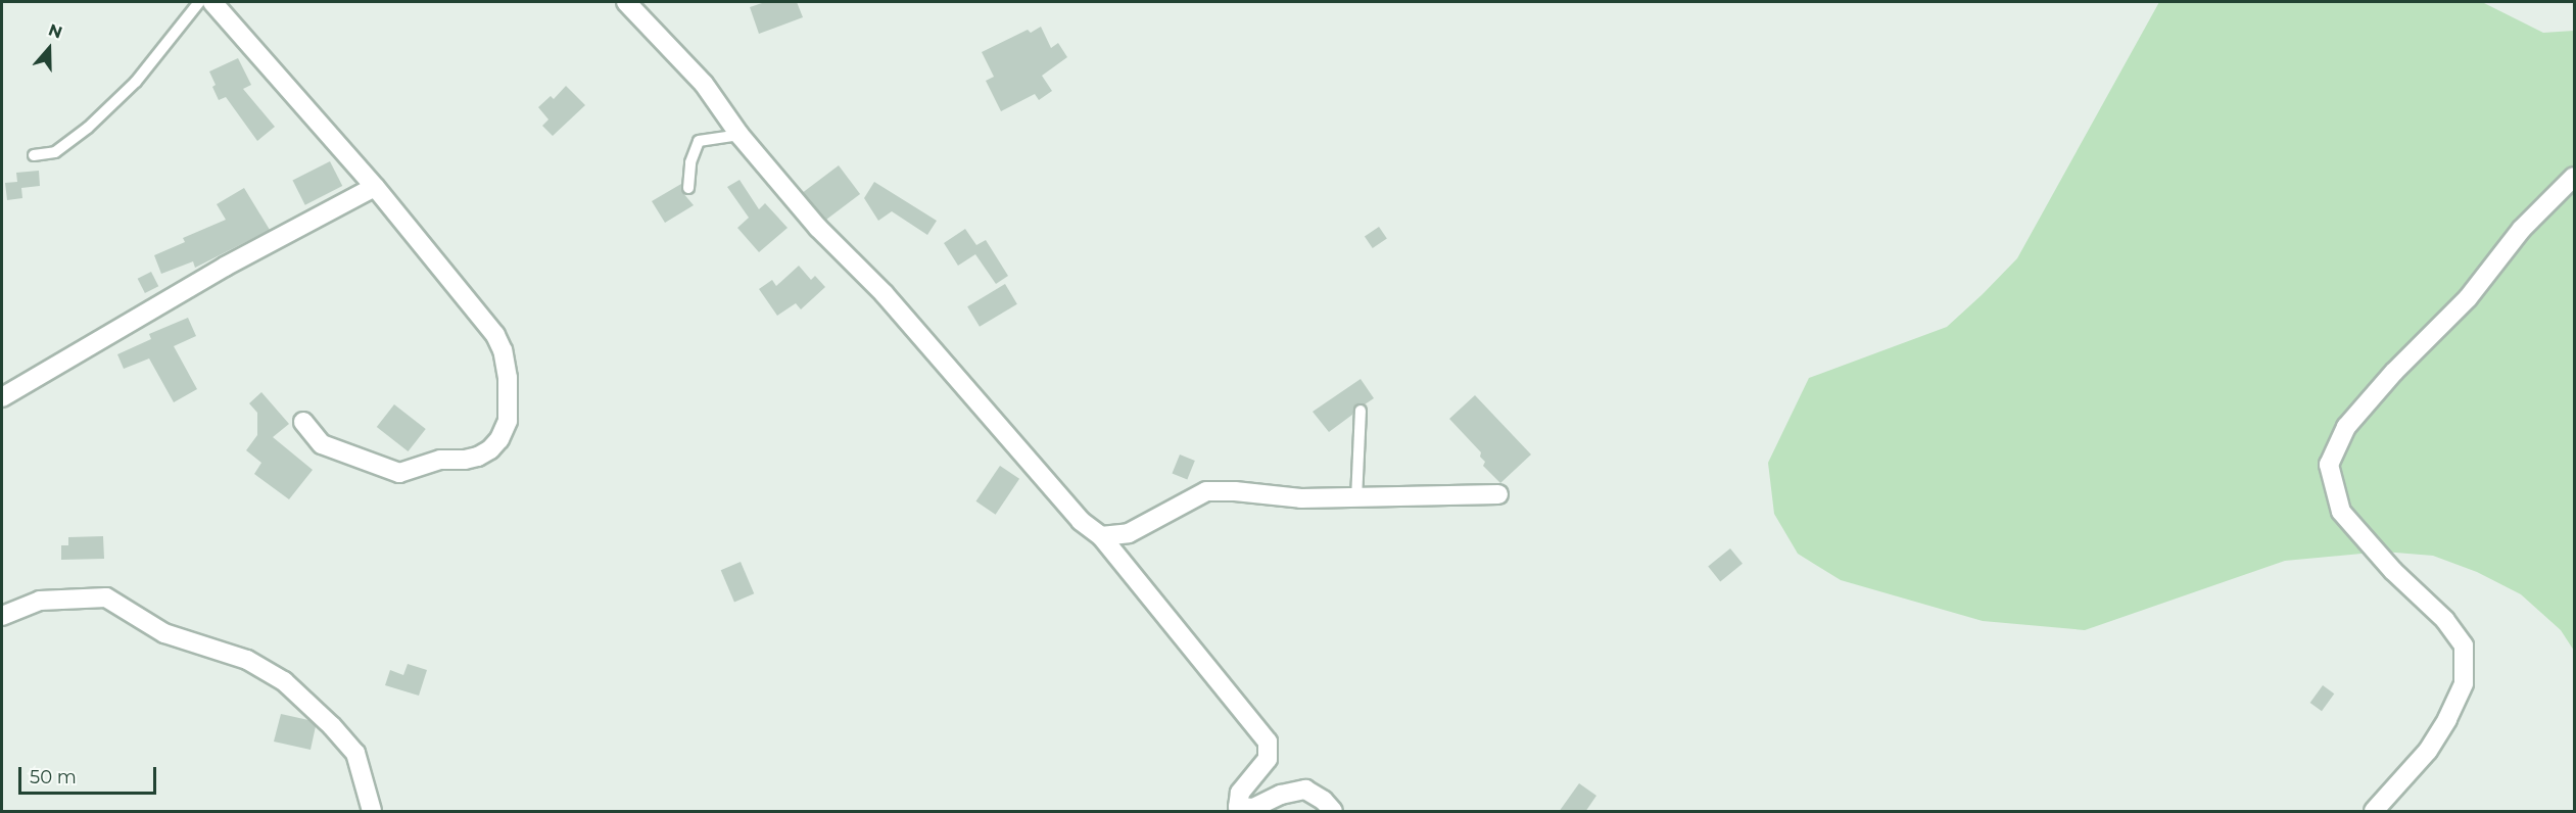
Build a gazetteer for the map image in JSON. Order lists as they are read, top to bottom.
{
  "scale_bar": "50 m",
  "north": "top"
}
